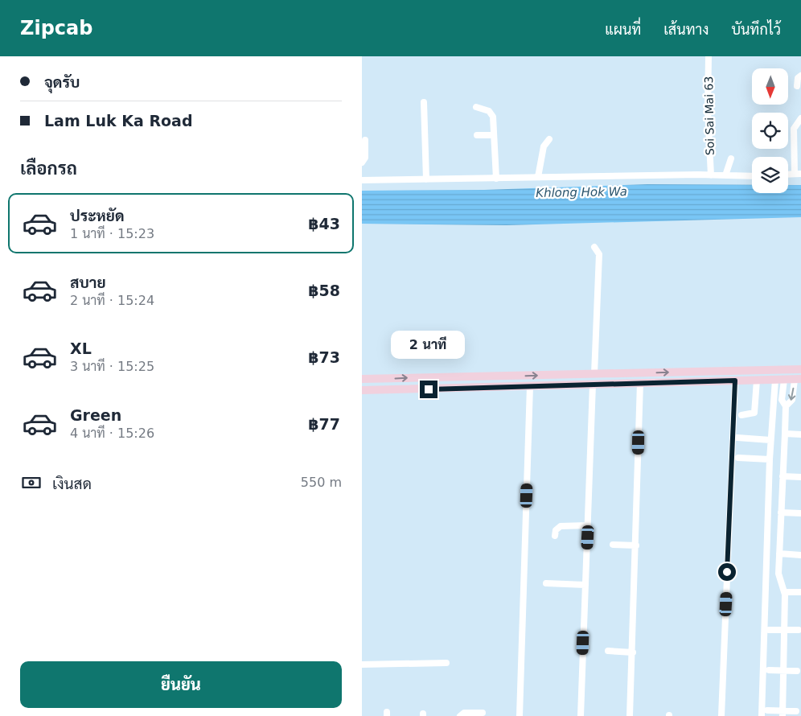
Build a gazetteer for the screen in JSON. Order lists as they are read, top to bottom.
{
  "streets": {
    "street": ["Soi Sai Mai 63"]
  },
  "water": ["Khlong Hok Wa"],
  "north": "bottom",
  "page": {
    "header": "Zipcab",
    "nav": ["แผนที่", "เส้นทาง", "บันทึกไว้"],
    "banner": ["จุดรับ", "Lam Luk Ka Road"],
    "heading": "เลือกรถ",
    "list": [
      {
        "name": "ประหยัด",
        "note": "1 นาที · 15:23",
        "value": "฿43"
      },
      {
        "name": "สบาย",
        "note": "2 นาที · 15:24",
        "value": "฿58"
      },
      {
        "name": "XL",
        "note": "3 นาที · 15:25",
        "value": "฿73"
      },
      {
        "name": "Green",
        "note": "4 นาที · 15:26",
        "value": "฿77"
      }
    ],
    "bubble": "2 นาที",
    "pay": ["เงินสด", "550 m"],
    "buttons": "ยืนยัน"
  }
}
